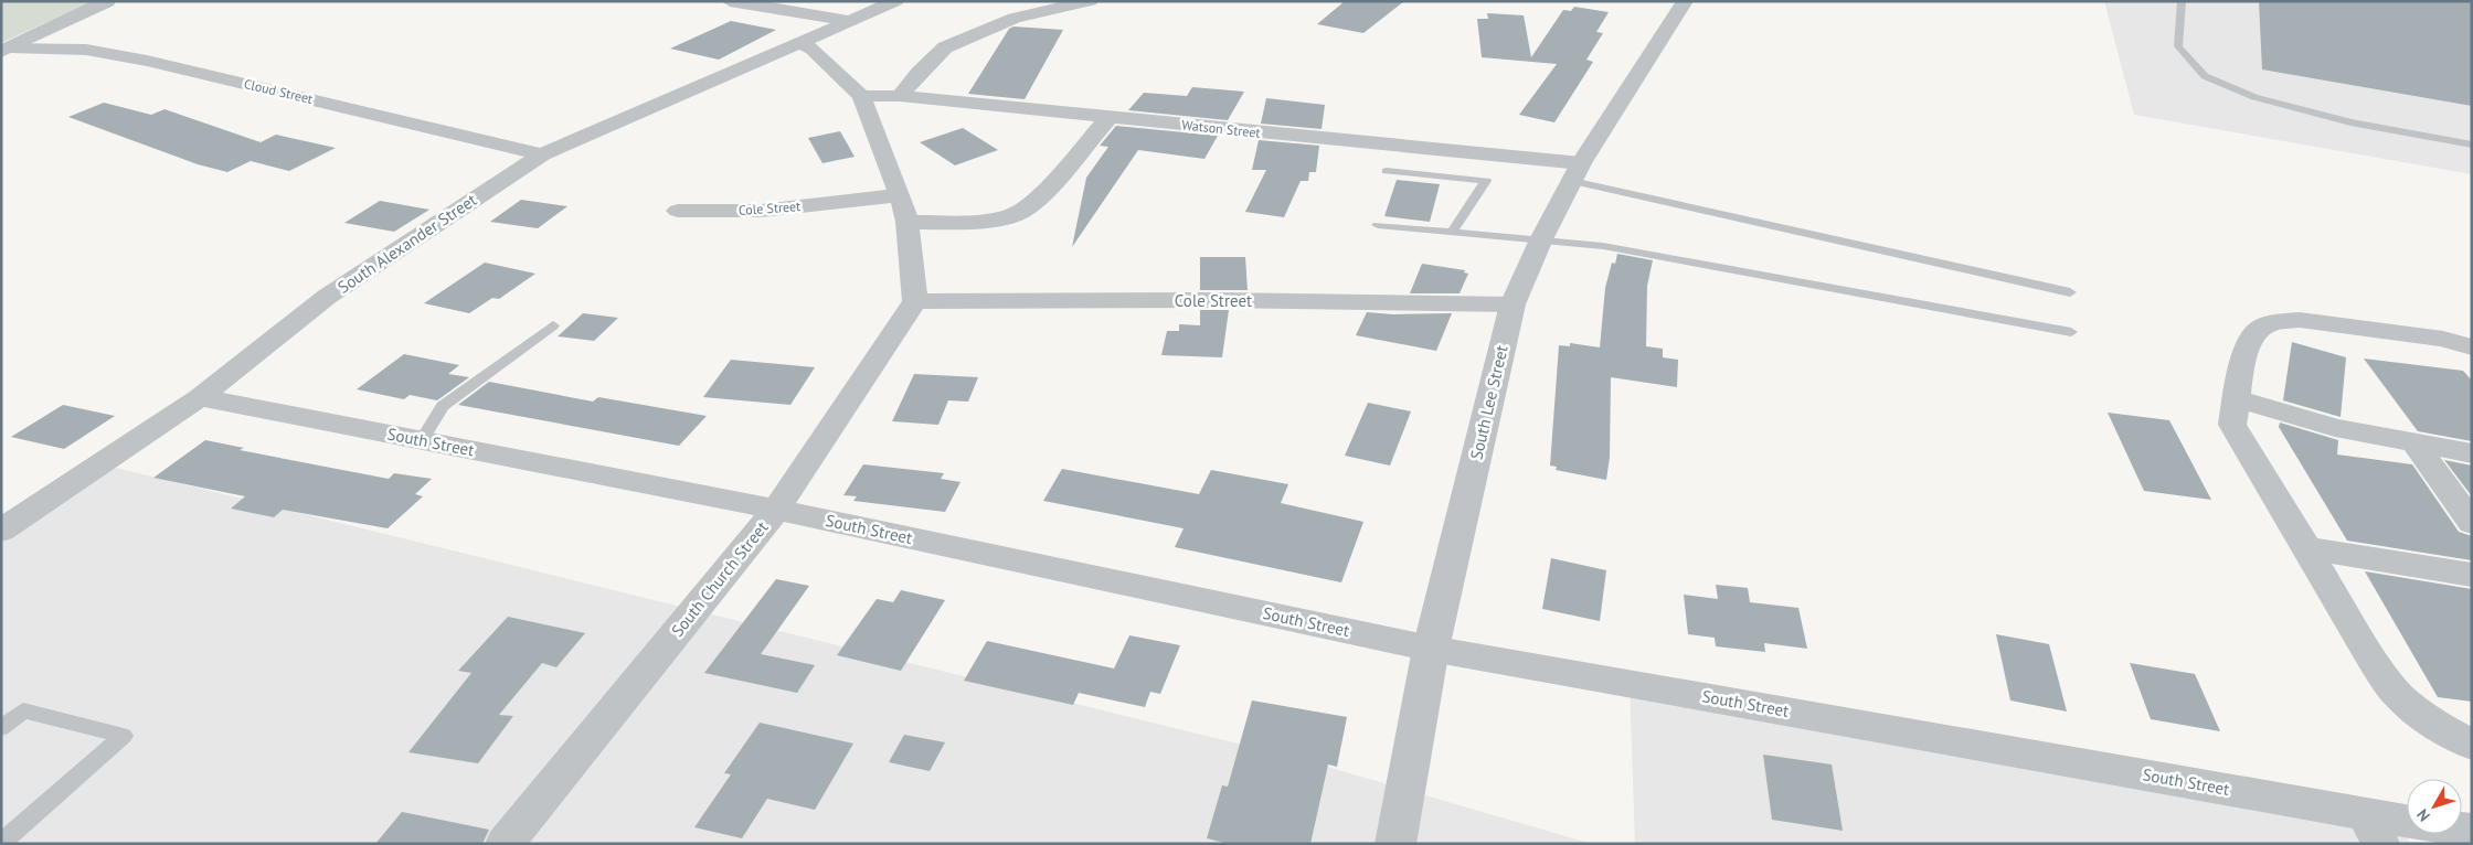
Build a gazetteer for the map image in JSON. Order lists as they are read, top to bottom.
{
  "streets": {
    "street": [
      "Cloud Street",
      "Watson Street",
      "Cole Street",
      "South Alexander Street",
      "South Lee Street",
      "South Street",
      "South Church Street"
    ]
  },
  "crossings": [
    ["Cloud Street", "South Alexander Street"],
    ["Watson Street", "South Lee Street"],
    ["Cole Street", "South Lee Street"],
    ["Cole Street", "South Church Street"],
    ["South Alexander Street", "South Street"],
    ["South Lee Street", "South Street"],
    ["South Street", "South Church Street"]
  ],
  "north": "bottom left"
}
